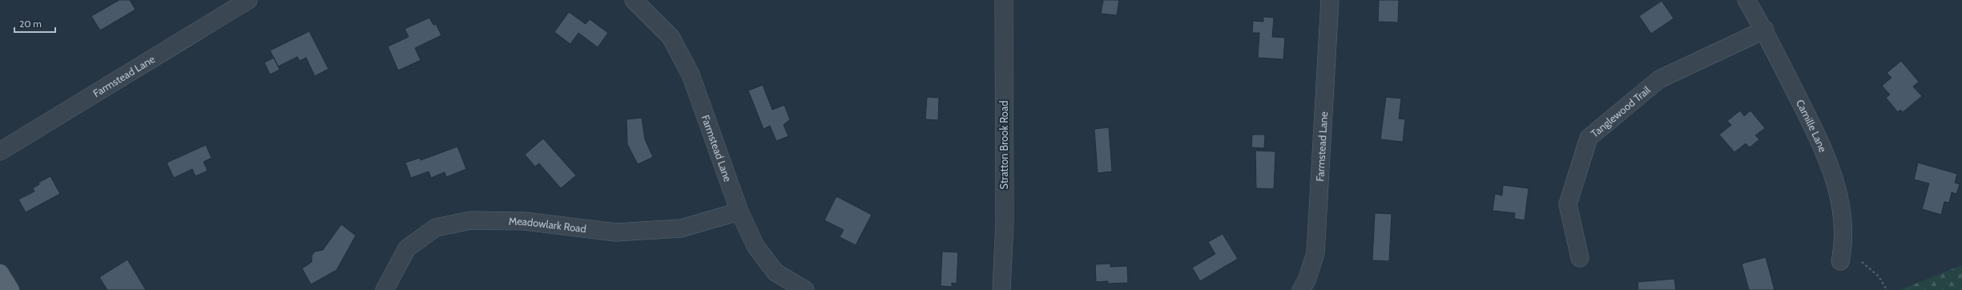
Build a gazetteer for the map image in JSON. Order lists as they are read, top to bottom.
{
  "streets": {
    "street": [
      "Farmstead Lane",
      "Tanglewood Trail",
      "Camille Lane",
      "Stratton Brook Road",
      "Meadowlark Road"
    ]
  },
  "crossings": [
    ["Farmstead Lane", "Meadowlark Road"],
    ["Tanglewood Trail", "Camille Lane"]
  ],
  "scale_bar": "20 m"
}
